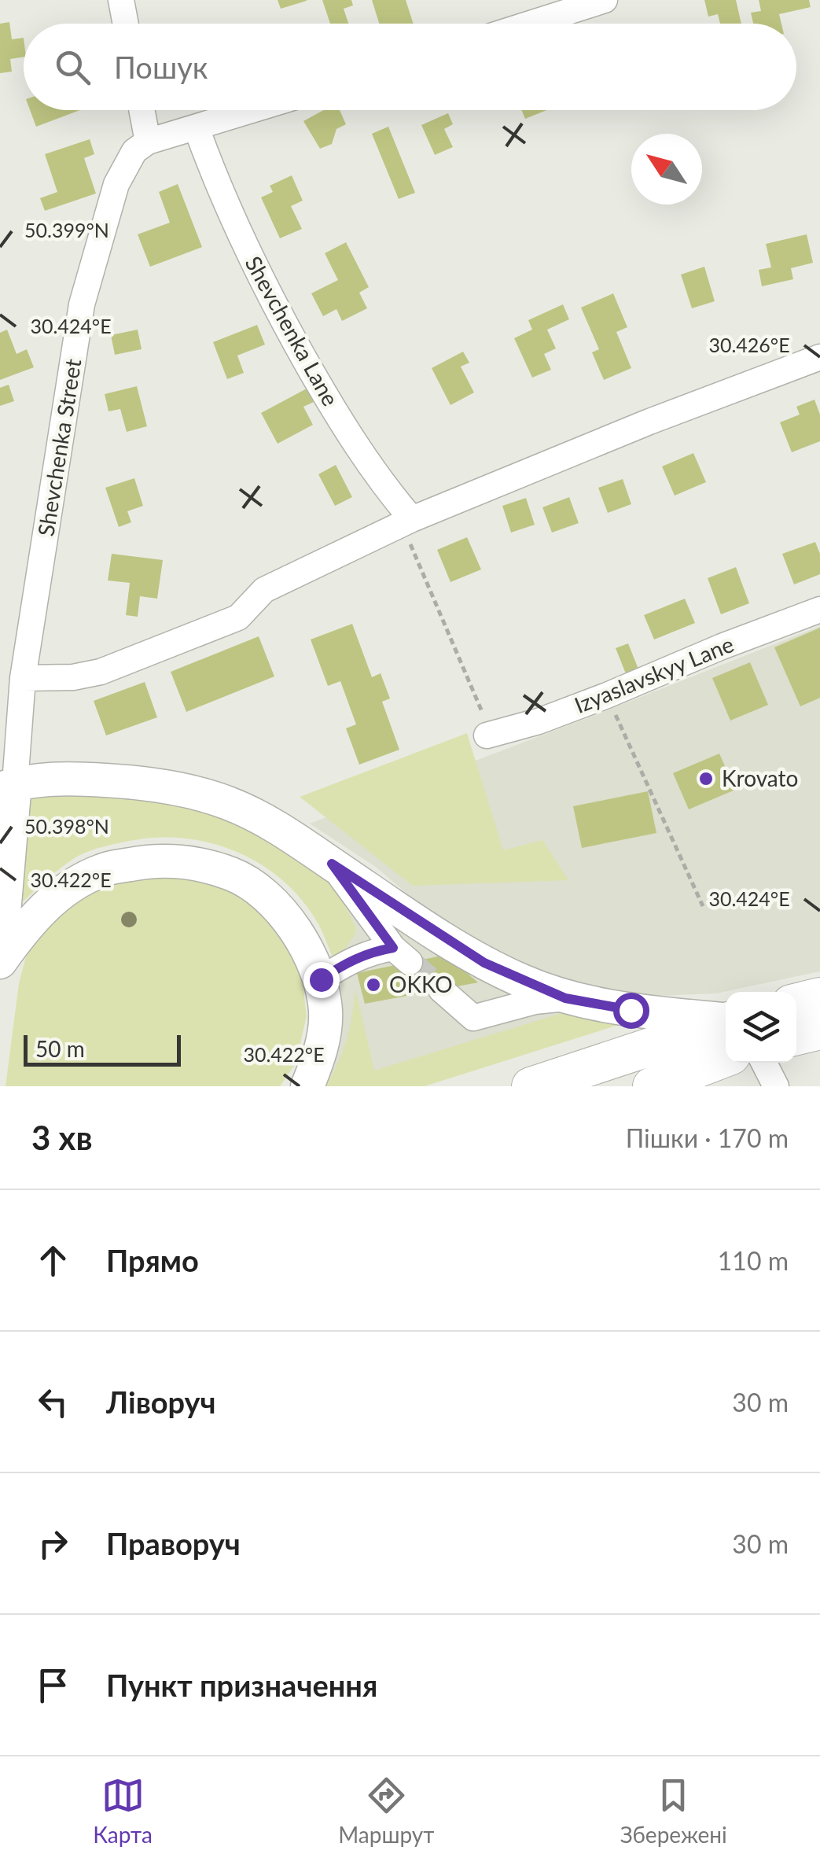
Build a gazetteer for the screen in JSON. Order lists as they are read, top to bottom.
{
  "streets": {
    "main road": ["Shevchenka Street"],
    "street": ["Shevchenka Lane", "Izyaslavskyy Lane"]
  },
  "places": ["Krovato", "OKKO"],
  "scale_bar": "50 m",
  "north": "top left",
  "page": {
    "search": "Пошук",
    "scale": "50 m",
    "heading": ["3 хв", "Пішки · 170 m"],
    "list": [
      ["Прямо", "110 m"],
      ["Ліворуч", "30 m"],
      ["Праворуч", "30 m"],
      "Пункт призначення"
    ],
    "nav": ["Карта", "Маршрут", "Збережені"]
  },
  "coordinates": [
    "50.399°N",
    "30.424°E",
    "30.426°E",
    "50.398°N",
    "30.422°E"
  ]
}
